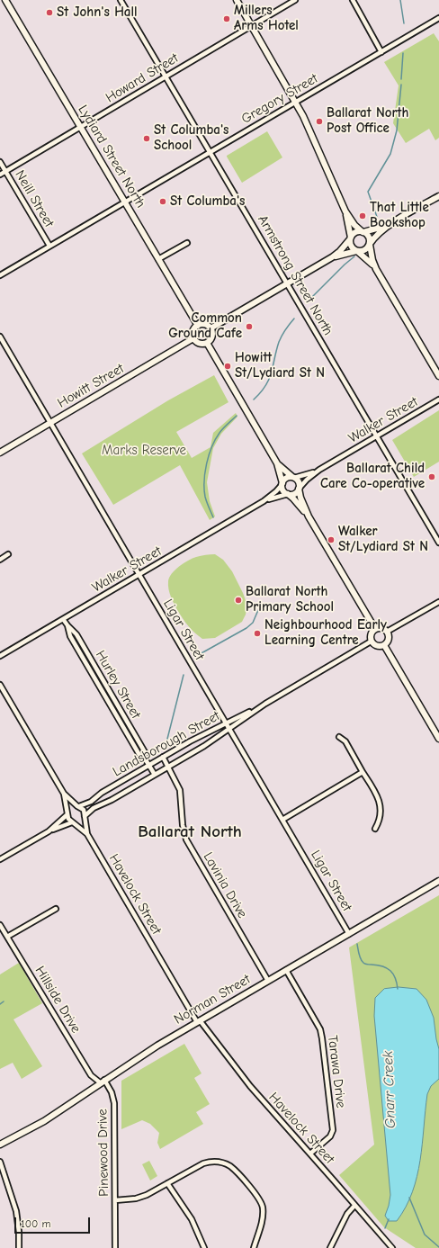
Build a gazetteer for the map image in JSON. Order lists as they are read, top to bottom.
{
  "streets": {
    "street": [
      "Howard Street",
      "Gregory Street",
      "Lydiard Street North",
      "Neill Street",
      "Armstrong Street North",
      "Howitt Street",
      "Walker Street",
      "Ligar Street",
      "Hurley Street",
      "Landsborough Street",
      "Lavinia Drive",
      "Havelock Street",
      "Hillside Drive",
      "Norman Street",
      "Tarawa Drive",
      "Pinewood Drive"
    ]
  },
  "crossings": [
    ["Howard Street", "Lydiard Street North"],
    ["Howard Street", "Neill Street"],
    ["Howard Street", "Armstrong Street North"],
    ["Gregory Street", "Lydiard Street North"],
    ["Gregory Street", "Neill Street"],
    ["Gregory Street", "Armstrong Street North"],
    ["Lydiard Street North", "Howitt Street"],
    ["Armstrong Street North", "Walker Street"],
    ["Howitt Street", "Ligar Street"],
    ["Walker Street", "Ligar Street"],
    ["Walker Street", "Hurley Street"],
    ["Ligar Street", "Landsborough Street"],
    ["Ligar Street", "Norman Street"],
    ["Hurley Street", "Landsborough Street"],
    ["Landsborough Street", "Lavinia Drive"],
    ["Landsborough Street", "Havelock Street"],
    ["Lavinia Drive", "Norman Street"],
    ["Havelock Street", "Norman Street"],
    ["Havelock Street", "Tarawa Drive"],
    ["Hillside Drive", "Norman Street"],
    ["Hillside Drive", "Pinewood Drive"],
    ["Norman Street", "Tarawa Drive"],
    ["Norman Street", "Pinewood Drive"]
  ],
  "districts": ["Ballarat North"],
  "water": ["Gnarr Creek"],
  "parks": ["Marks Reserve"],
  "places": [
    "St John's Hall",
    "Millers Arms Hotel",
    "Ballarat North Post Office",
    "St Columba's School",
    "St Columba's",
    "That Little Bookshop",
    "Common Ground Cafe",
    "Howitt St/Lydiard St N",
    "Ballarat Child Care Co-operative",
    "Walker St/Lydiard St N",
    "Ballarat North Primary School",
    "Neighbourhood Early Learning Centre"
  ],
  "scale_bar": "100 m"
}
